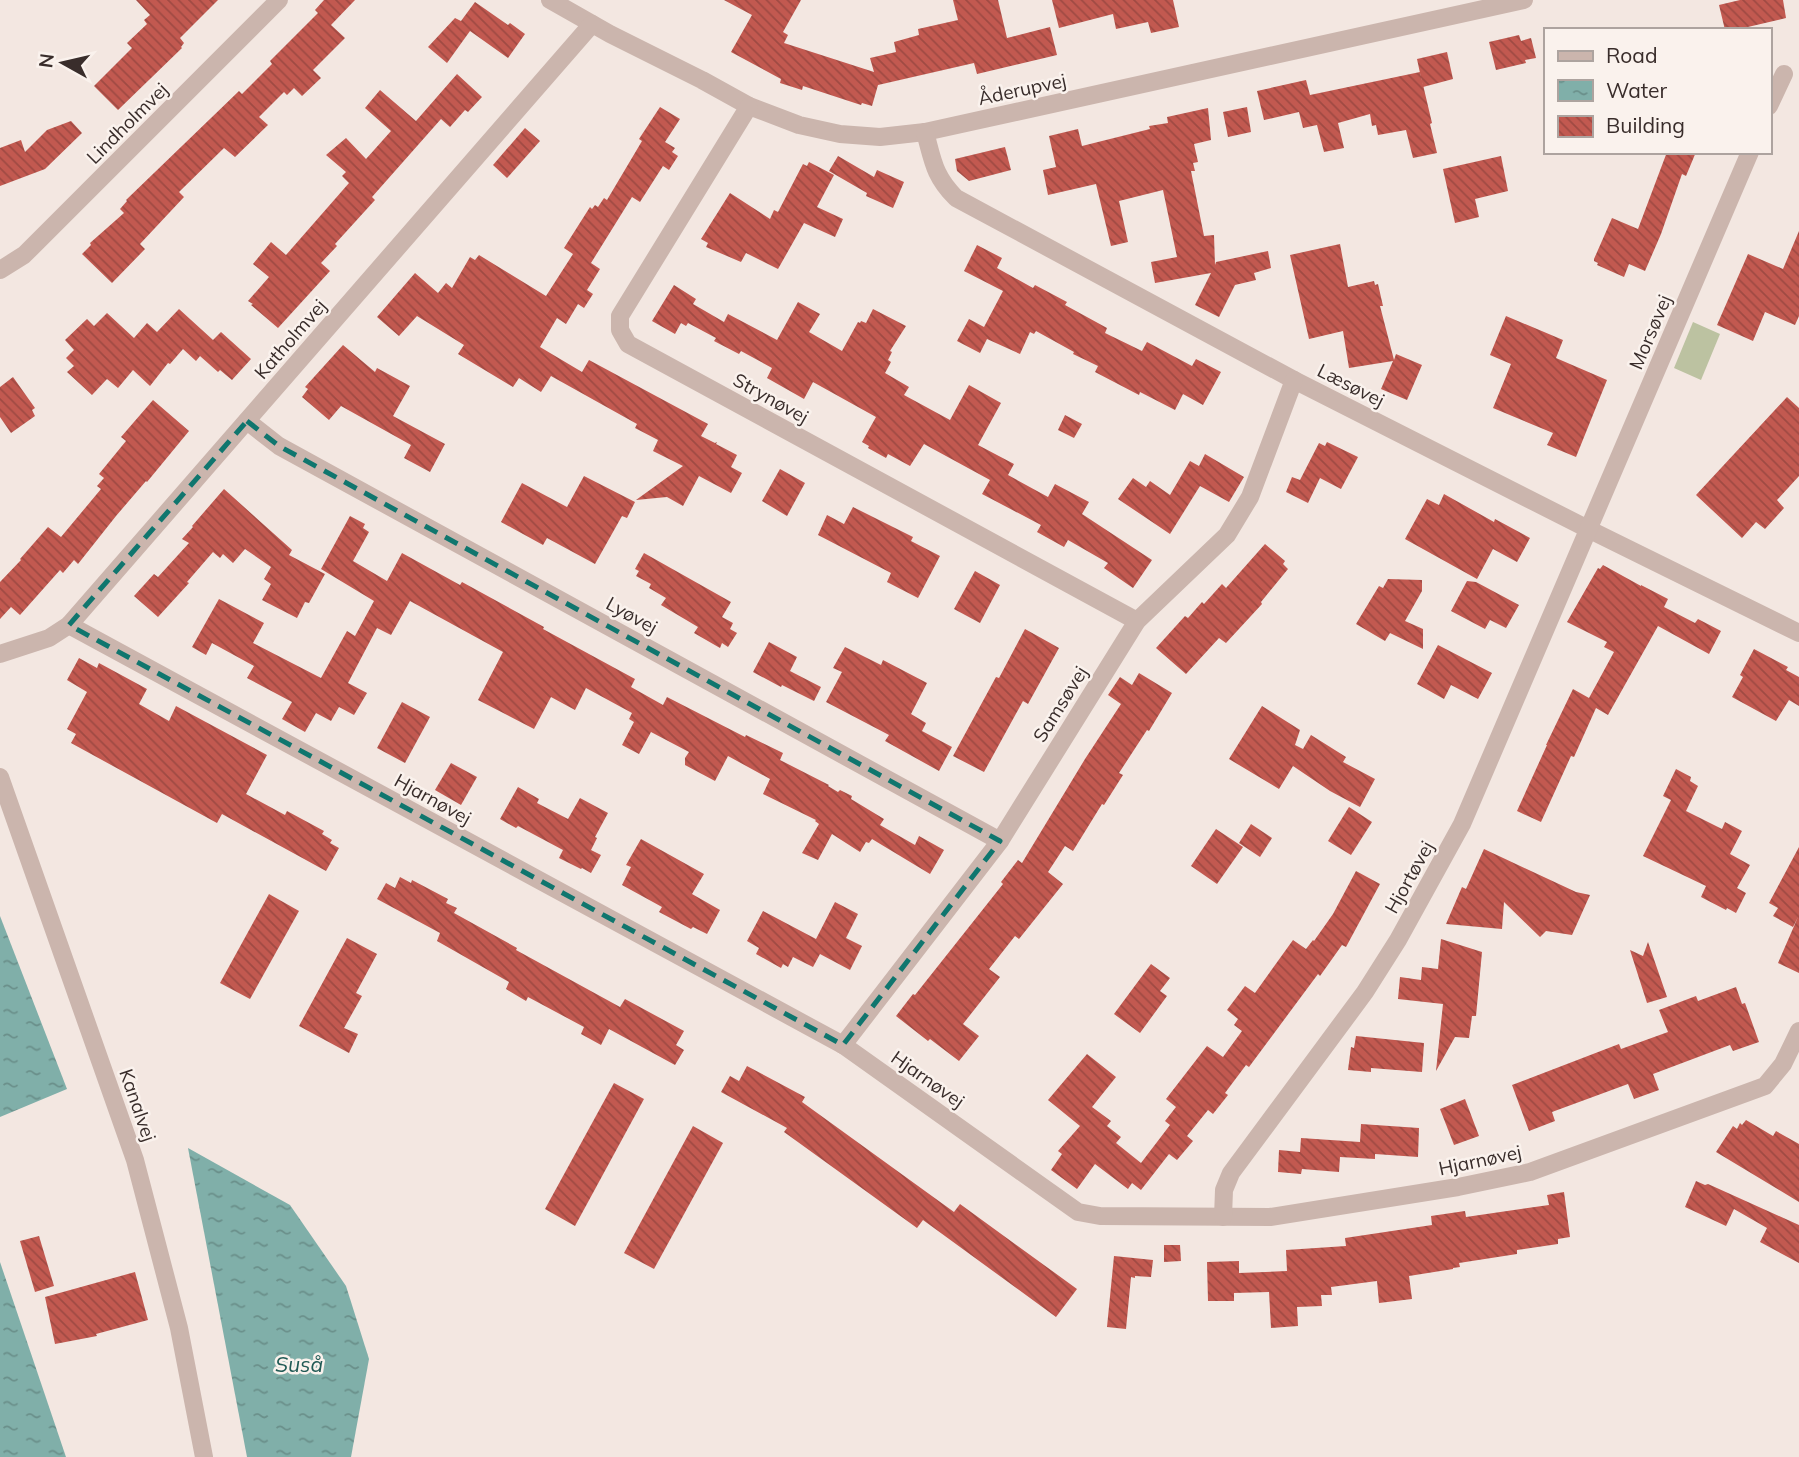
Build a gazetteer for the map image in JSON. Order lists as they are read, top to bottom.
{
  "streets": {
    "street": [
      "Åderupvej",
      "Lindholmvej",
      "Morsøvej",
      "Katholmvej",
      "Læsøvej",
      "Strynøvej",
      "Lyøvej",
      "Samsøvej",
      "Hjarnøvej",
      "Hjortøvej",
      "Kanalvej"
    ]
  },
  "crossings": [
    ["Åderupvej", "Katholmvej"],
    ["Åderupvej", "Læsøvej"],
    ["Åderupvej", "Strynøvej"],
    ["Morsøvej", "Læsøvej"],
    ["Morsøvej", "Hjortøvej"],
    ["Katholmvej", "Lyøvej"],
    ["Katholmvej", "Hjarnøvej"],
    ["Læsøvej", "Samsøvej"],
    ["Læsøvej", "Hjortøvej"],
    ["Strynøvej", "Samsøvej"],
    ["Lyøvej", "Samsøvej"],
    ["Samsøvej", "Hjarnøvej"],
    ["Hjarnøvej", "Hjortøvej"]
  ],
  "water": ["Suså"],
  "legend": ["Road", "Water", "Building"],
  "north": "left"
}
